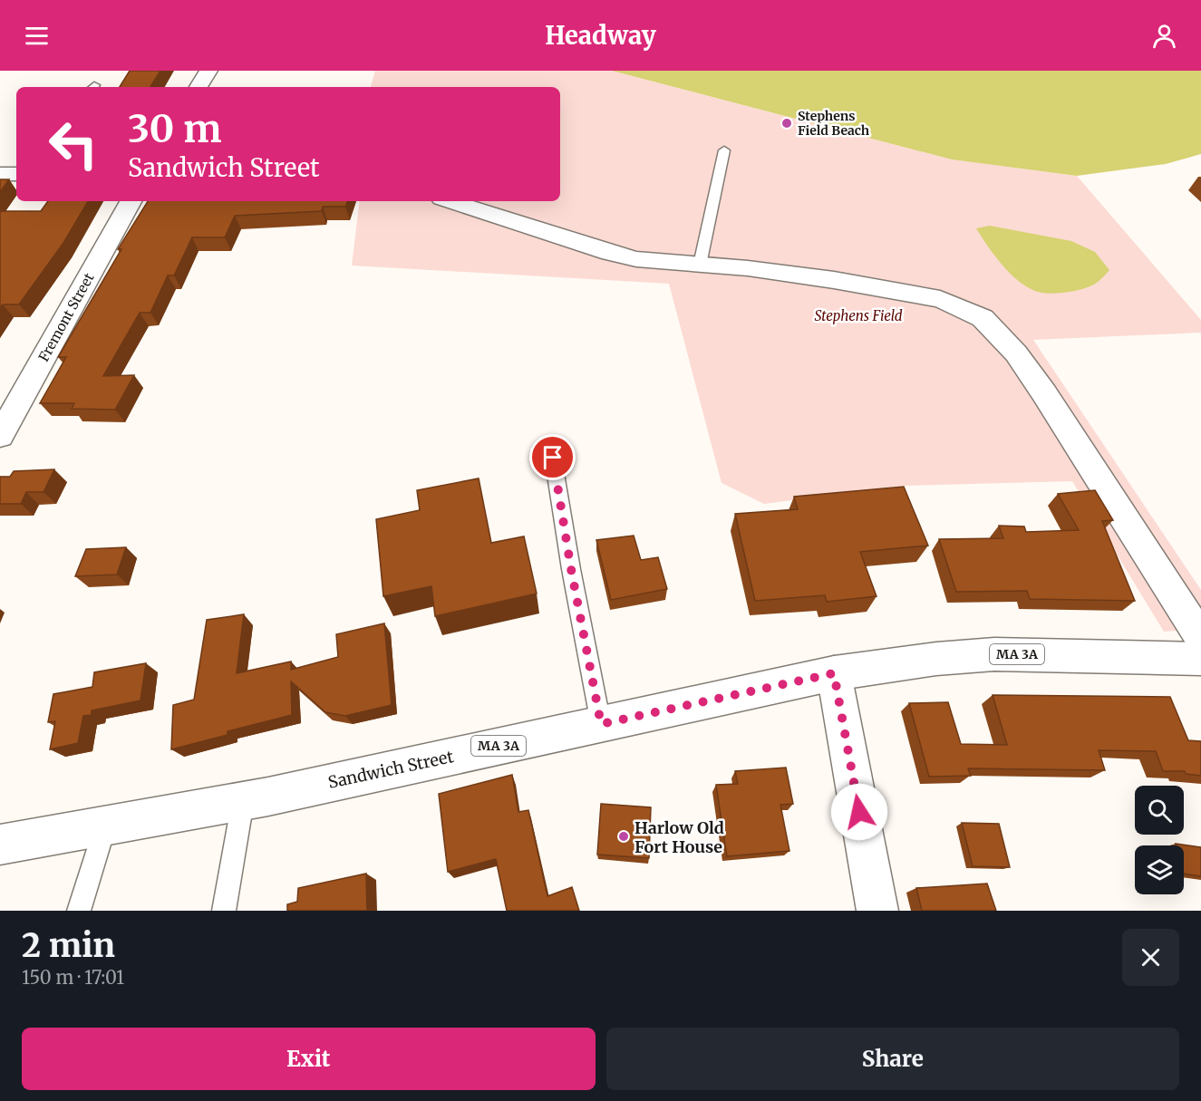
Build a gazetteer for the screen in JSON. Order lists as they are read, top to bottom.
{
  "streets": {
    "street": ["Fremont Street", "MA 3A", "Sandwich Street"]
  },
  "parks": ["Stephens Field"],
  "places": ["Stephens Field Beach", "Harlow Old Fort House"],
  "page": {
    "header": "Headway",
    "turn": ["30 m", "Sandwich Street"],
    "heading": ["2 min", "150 m · 17:01"],
    "buttons": ["Exit", "Share"]
  }
}
